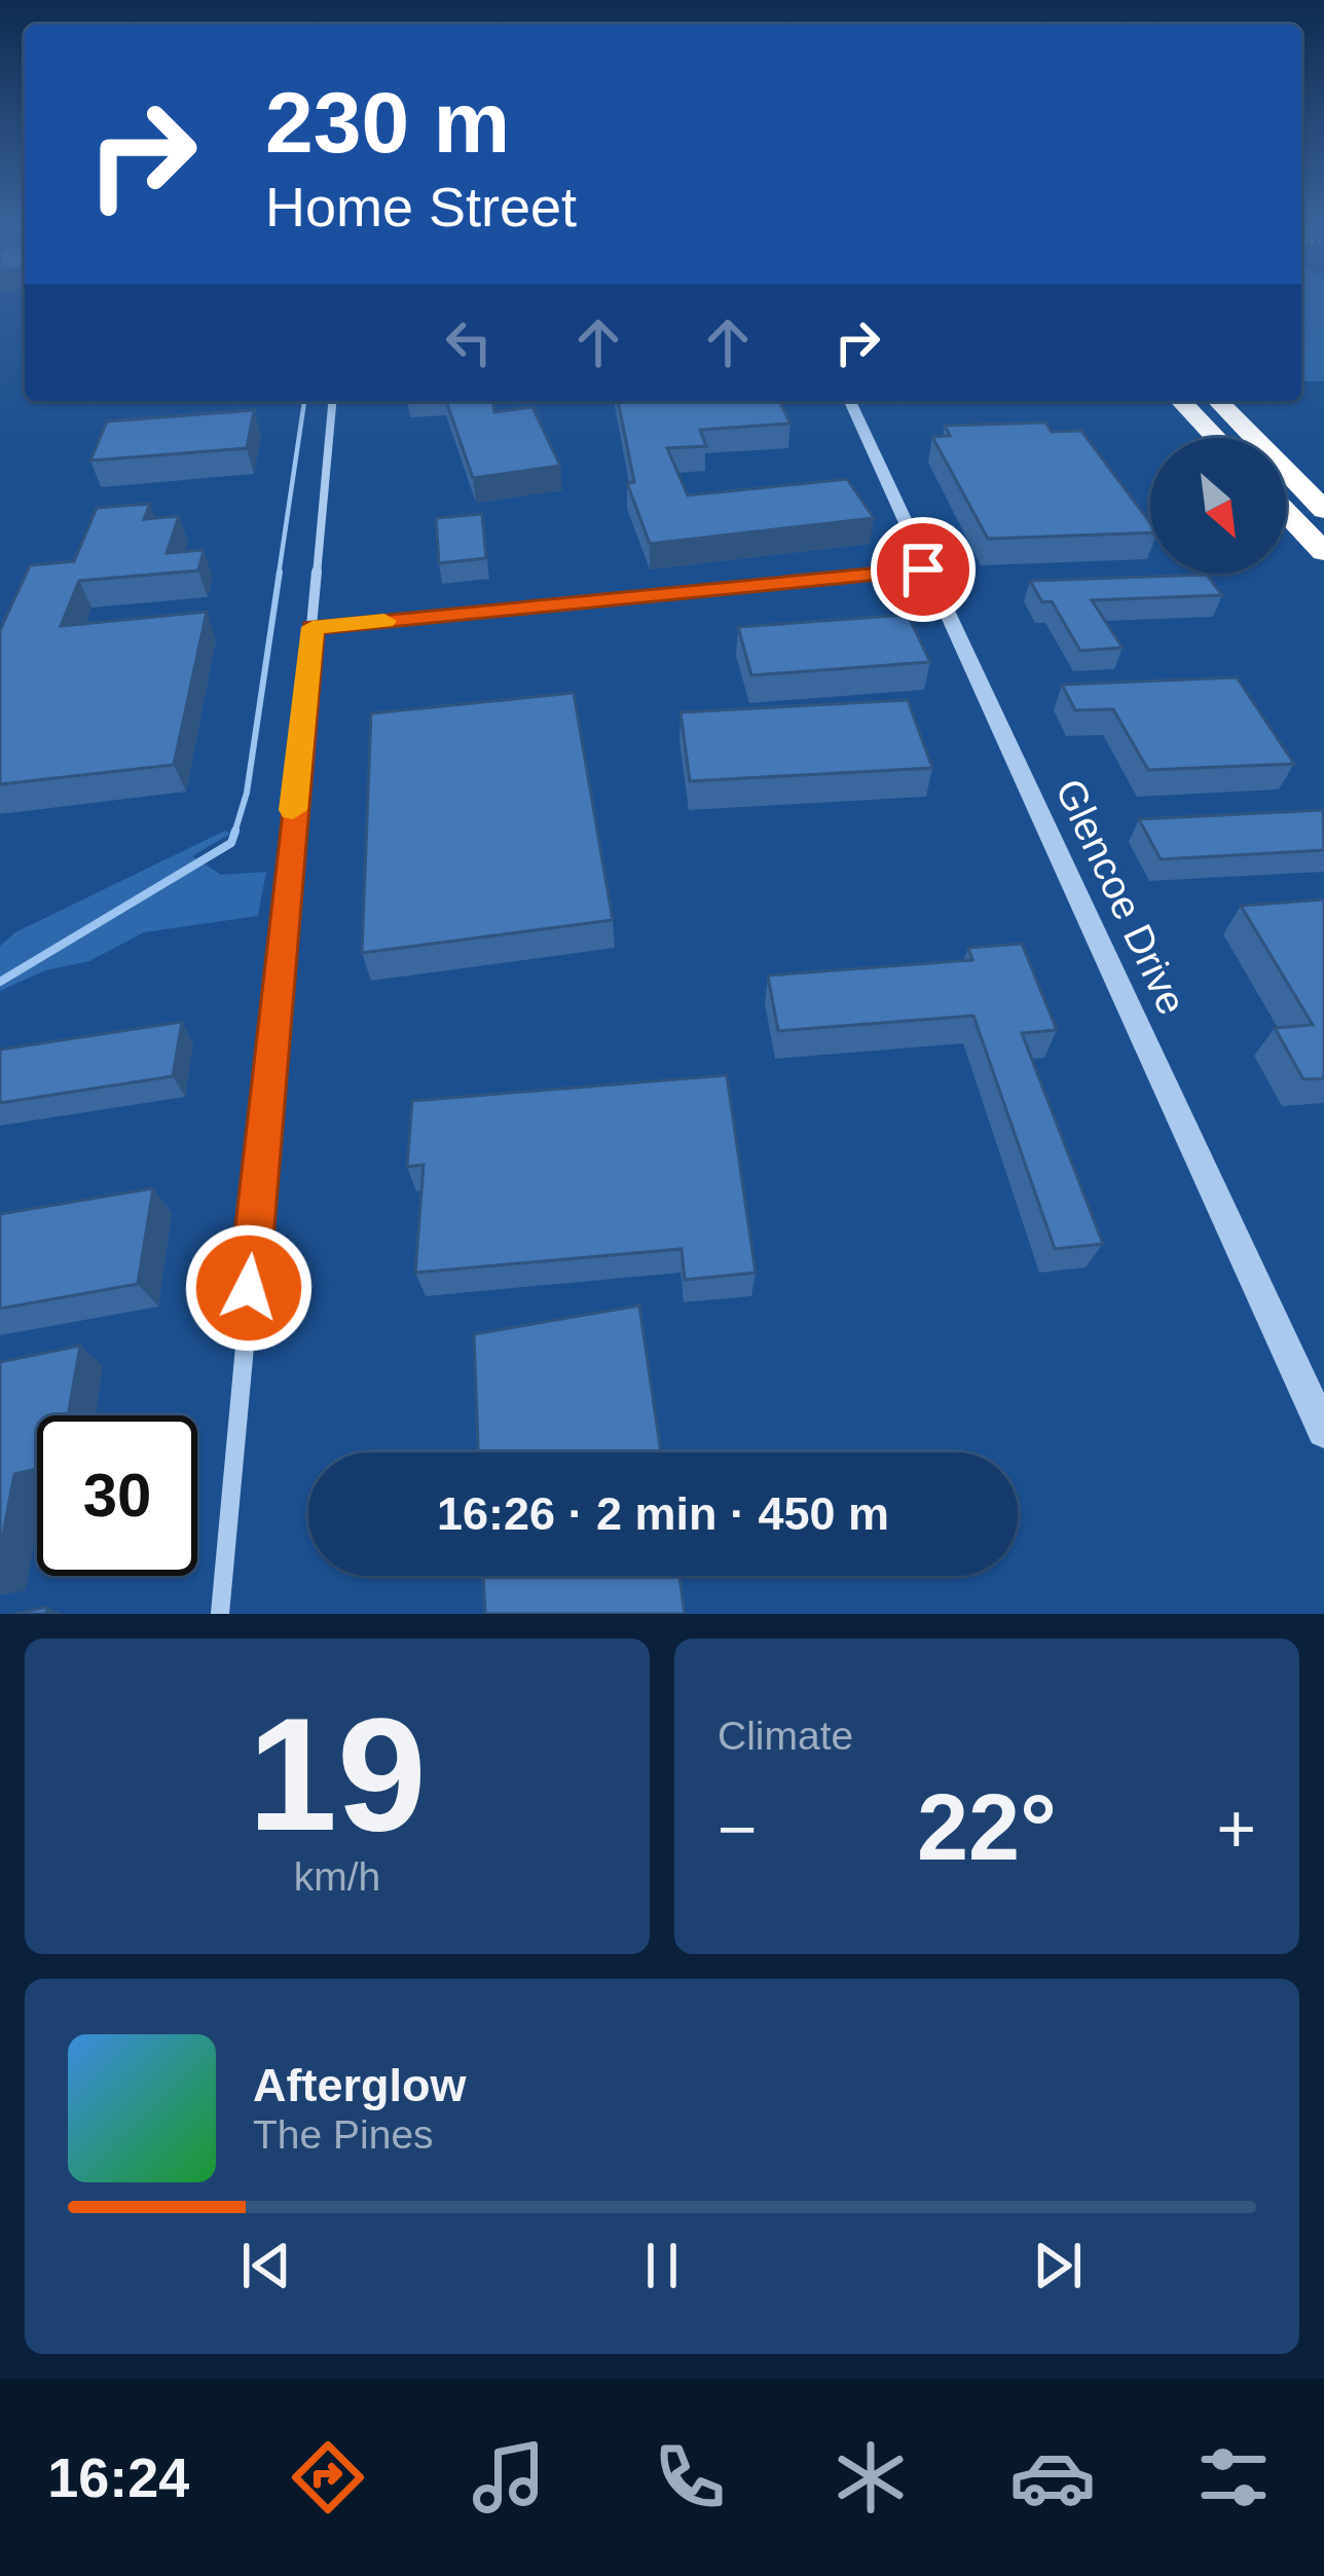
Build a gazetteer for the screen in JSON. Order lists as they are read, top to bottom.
{
  "streets": {
    "street": ["Glencoe Drive"]
  },
  "north": "bottom right",
  "page": {
    "turn": ["230 m", "Home Street"],
    "limit": "30",
    "trip": "16:26 · 2 min · 450 m",
    "tile": [
      ["19", "km/h"],
      "Climate"
    ],
    "heat": ["−", "22°", "+"],
    "song": ["Afterglow", "The Pines"],
    "tabs": "16:24"
  }
}
